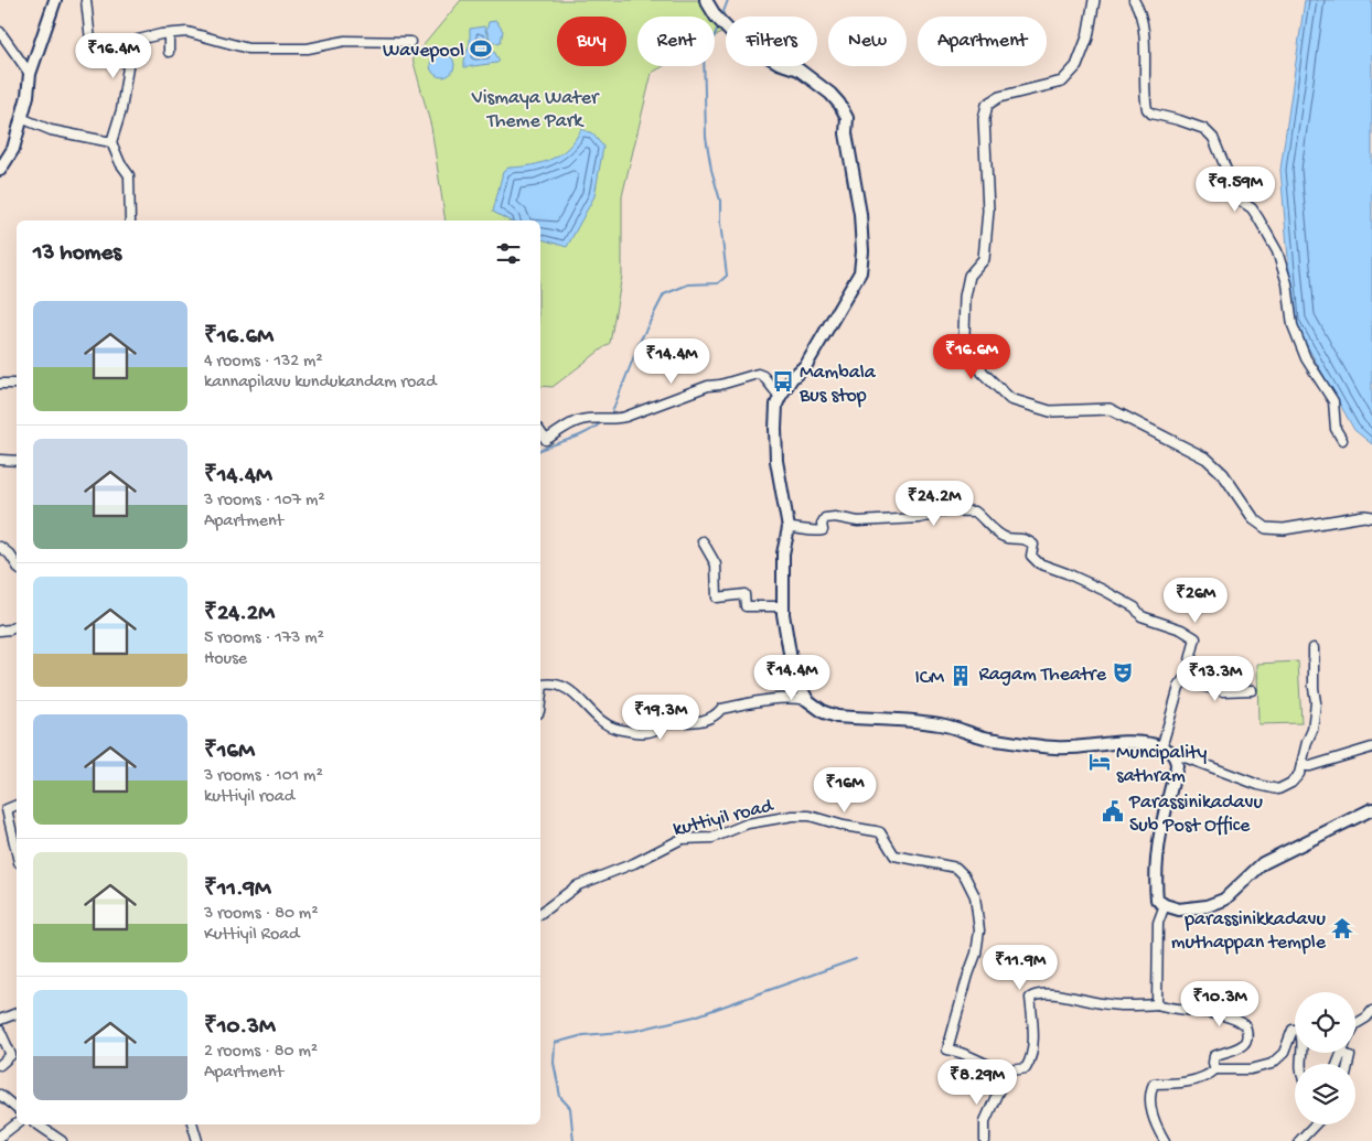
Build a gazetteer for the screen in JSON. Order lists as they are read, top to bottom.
{
  "streets": {
    "street": ["kuttiyil road"]
  },
  "parks": ["Vismaya Water Theme Park"],
  "places": {
    "sports": ["Wavepool"],
    "bus stop": ["Mambala Bus stop"],
    "theatre": ["Ragam Theatre"],
    "building": ["ICM"],
    "hotel": ["Muncipality sathram"],
    "public building": ["Parassinikadavu Sub Post Office"],
    "temple": ["parassinikkadavu muthappan temple"]
  },
  "page": {
    "chip": [
      "Buy",
      "Rent",
      "Filters",
      "New",
      "Apartment"
    ],
    "price": [
      "₹16.4M",
      "₹9.59M",
      "₹16.6M",
      "₹14.4M",
      "₹24.2M",
      "₹26M",
      "₹14.4M",
      "₹13.3M",
      "₹19.3M",
      "₹16M",
      "₹11.9M",
      "₹10.3M",
      "₹8.29M"
    ],
    "heading": "13 homes",
    "list": [
      {
        "name": "₹16.6M",
        "note": "4 rooms · 132 m² · kannapilavu kundukandam road"
      },
      {
        "name": "₹14.4M",
        "note": "3 rooms · 107 m² · Apartment"
      },
      {
        "name": "₹24.2M",
        "note": "5 rooms · 173 m² · House"
      },
      {
        "name": "₹16M",
        "note": "3 rooms · 101 m² · kuttiyil road"
      },
      {
        "name": "₹11.9M",
        "note": "3 rooms · 80 m² · Kuttiyil Road"
      },
      {
        "name": "₹10.3M",
        "note": "2 rooms · 80 m² · Apartment"
      }
    ]
  }
}
